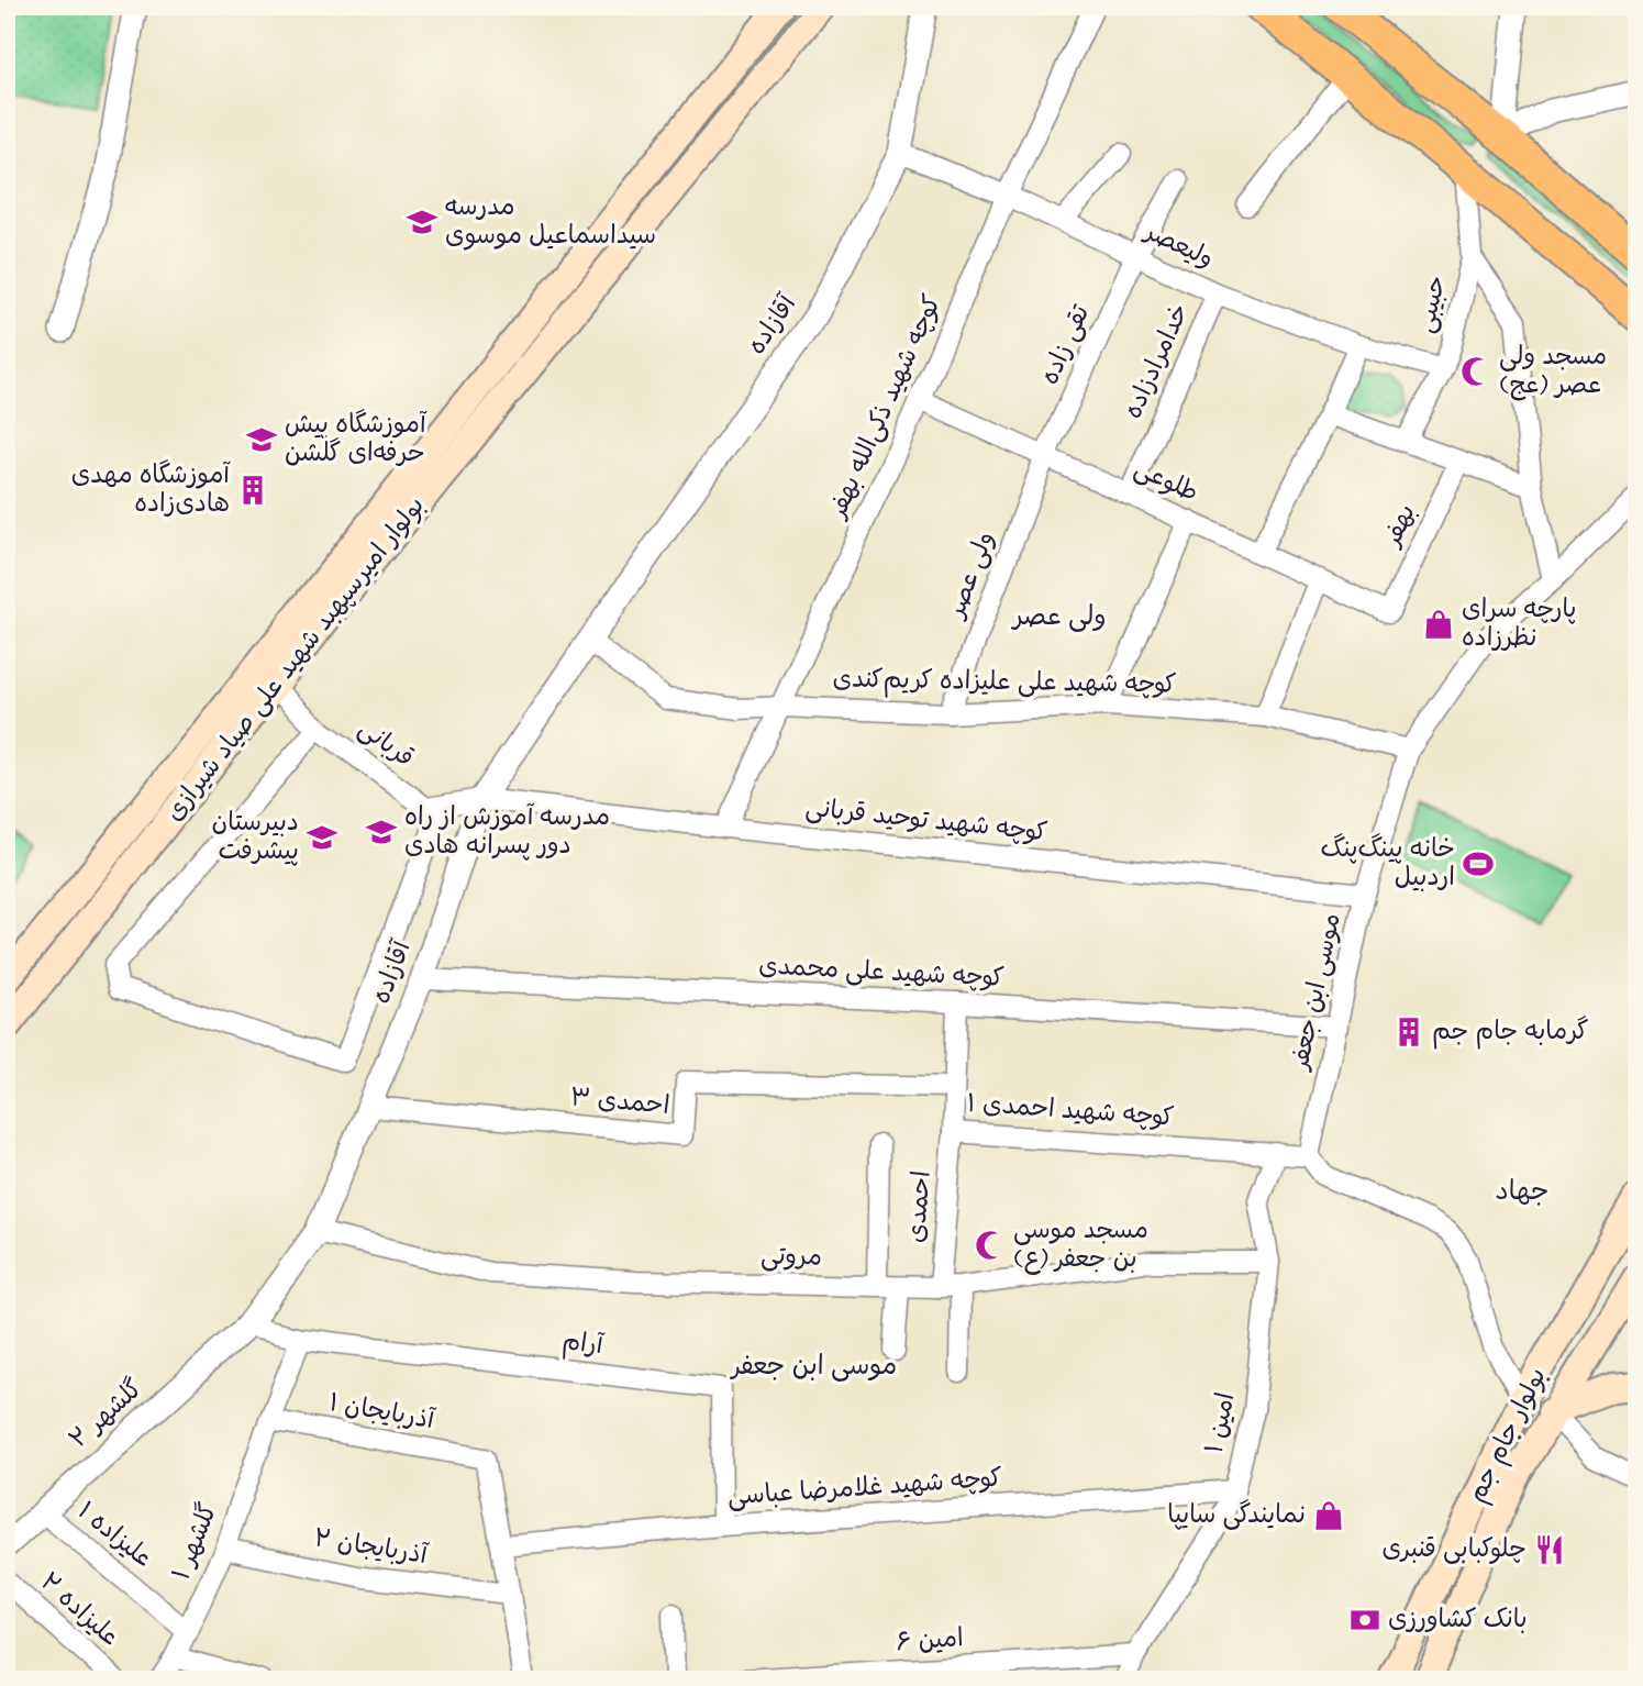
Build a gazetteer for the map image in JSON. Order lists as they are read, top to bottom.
{
  "streets": {
    "main road": ["بولوار امیرسپهبد شهید علی صیاد شیرازی", "بولوار جام جم"],
    "street": [
      "ولیعصر",
      "حبیبی",
      "آقازاده",
      "تقی زاده",
      "خدامرادزاده",
      "کوچه شهید ذکی‌الله بهفر",
      "طلوعی",
      "بهفر",
      "ولی عصر",
      "کوچه شهید علی علیزاده کریم‌کندی",
      "قربانی",
      "کوچه شهید توحید قربانی",
      "کوچه شهید علی محمدی",
      "موسی ابن جعفر",
      "احمدی ۳",
      "کوچه شهید احمدی ۱",
      "احمدی",
      "مروتی",
      "آرام",
      "آذربایجان ۱",
      "گلشهر ۲",
      "امین ۱",
      "کوچه شهید غلامرضا عباسی",
      "علیزاده ۱",
      "گلشهر ۱",
      "آذربایجان ۲",
      "علیزاده ۲",
      "امین ۶"
    ]
  },
  "crossings": [
    ["ولیعصر", "حبیبی"],
    ["ولیعصر", "آقازاده"],
    ["ولیعصر", "تقی زاده"],
    ["ولیعصر", "خدامرادزاده"],
    ["ولیعصر", "کوچه شهید ذکی‌الله بهفر"],
    ["آقازاده", "قربانی"],
    ["آقازاده", "کوچه شهید توحید قربانی"],
    ["آقازاده", "کوچه شهید علی محمدی"],
    ["آقازاده", "احمدی ۳"],
    ["آقازاده", "مروتی"],
    ["آقازاده", "گلشهر ۲"],
    ["تقی زاده", "طلوعی"],
    ["تقی زاده", "ولی عصر"],
    ["خدامرادزاده", "طلوعی"],
    ["کوچه شهید ذکی‌الله بهفر", "طلوعی"],
    ["کوچه شهید ذکی‌الله بهفر", "کوچه شهید علی علیزاده کریم‌کندی"],
    ["کوچه شهید ذکی‌الله بهفر", "کوچه شهید توحید قربانی"],
    ["طلوعی", "بهفر"],
    ["طلوعی", "ولی عصر"],
    ["ولی عصر", "کوچه شهید علی علیزاده کریم‌کندی"],
    ["بولوار امیرسپهبد شهید علی صیاد شیرازی", "قربانی"],
    ["کوچه شهید علی علیزاده کریم‌کندی", "موسی ابن جعفر"],
    ["قربانی", "کوچه شهید توحید قربانی"],
    ["کوچه شهید توحید قربانی", "موسی ابن جعفر"],
    ["کوچه شهید علی محمدی", "موسی ابن جعفر"],
    ["کوچه شهید علی محمدی", "کوچه شهید احمدی ۱"],
    ["موسی ابن جعفر", "کوچه شهید احمدی ۱"],
    ["احمدی ۳", "کوچه شهید احمدی ۱"],
    ["کوچه شهید احمدی ۱", "احمدی"],
    ["کوچه شهید احمدی ۱", "امین ۱"],
    ["احمدی", "مروتی"],
    ["مروتی", "امین ۱"],
    ["آرام", "کوچه شهید غلامرضا عباسی"],
    ["آرام", "گلشهر ۱"],
    ["آذربایجان ۱", "کوچه شهید غلامرضا عباسی"],
    ["آذربایجان ۱", "گلشهر ۱"],
    ["گلشهر ۲", "علیزاده ۱"],
    ["امین ۱", "کوچه شهید غلامرضا عباسی"],
    ["امین ۱", "امین ۶"],
    ["علیزاده ۱", "گلشهر ۱"],
    ["گلشهر ۱", "آذربایجان ۲"]
  ],
  "districts": ["ولی عصر", "جهاد", "موسی ابن جعفر"],
  "places": {
    "school or university": [
      "مدرسه سیداسماعیل موسوی",
      "آموزشگاه پیش حرفه‌ای گلشن",
      "مدرسه آموزش از راه دور پسرانه هادی",
      "دبیرستان پیشرفت"
    ],
    "mosque": ["مسجد ولی عصر (عج)", "مسجد موسی بن جعفر (ع)"],
    "building": ["آموزشگاه مهدی هادی‌زاده", "گرمابه جام جم"],
    "shop": ["پارچه‌ سرای نظرزاده", "نمایندگی سایپا"],
    "sports": ["خانه پینگ‌پنگ اردبیل"],
    "restaurant": ["چلوکبابی قنبری"],
    "bank": ["بانک کشاورزی"]
  }
}
